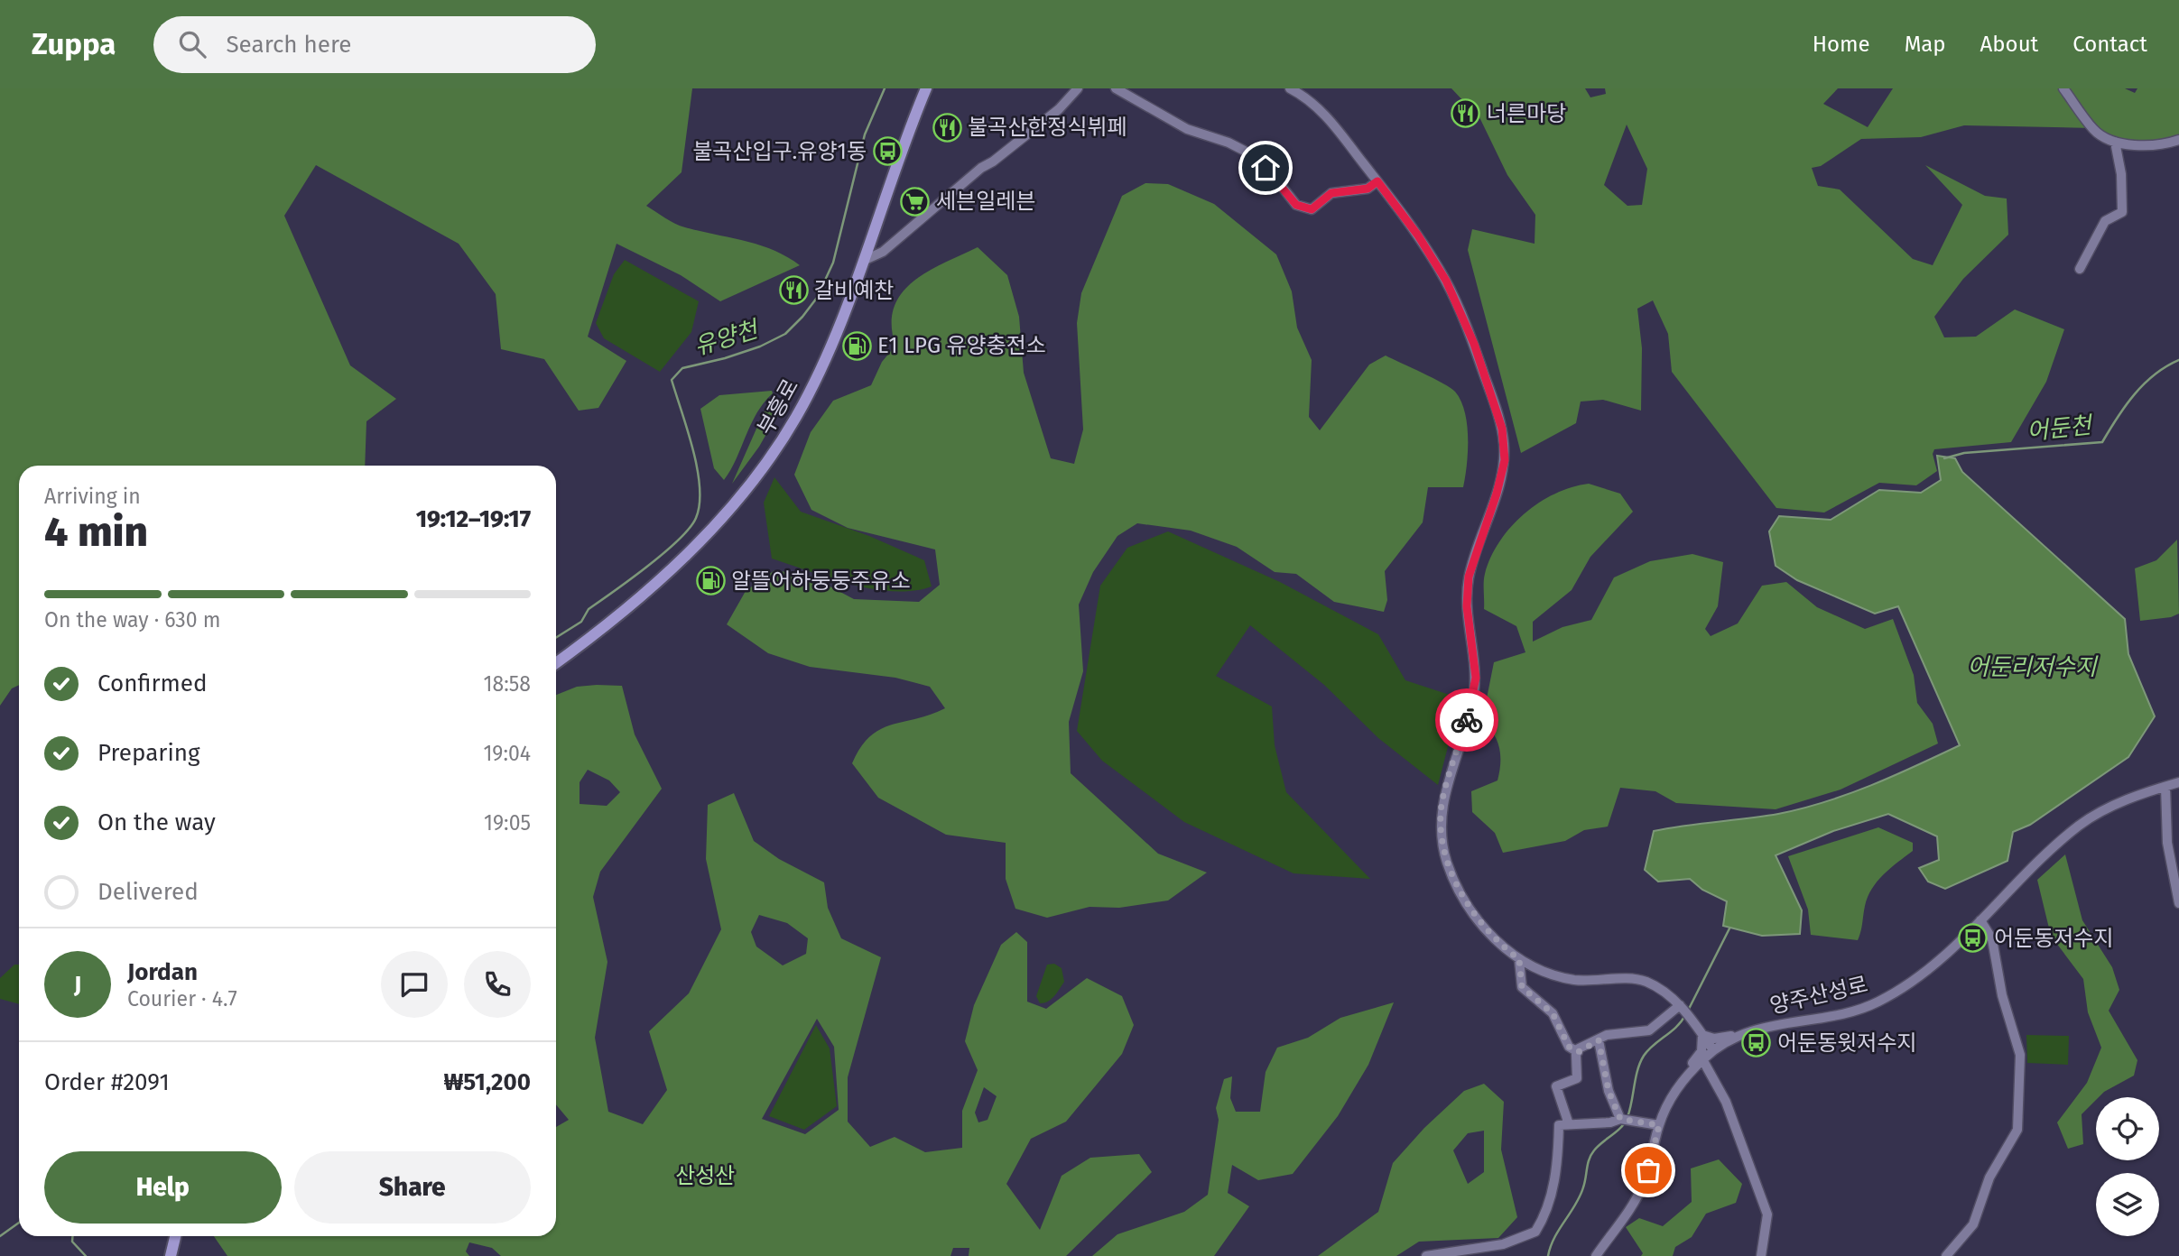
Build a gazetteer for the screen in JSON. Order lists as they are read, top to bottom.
{
  "streets": {
    "main road": ["부흥로"],
    "street": ["양주산성로"]
  },
  "water": ["유양천", "어둔천", "어둔리저수지"],
  "parks": ["산성산"],
  "places": {
    "restaurant": ["너른마당", "불곡산한정식뷔페", "갈비예찬"],
    "bus stop": ["불곡산입구.유양1동", "어둔동저수지", "어둔동윗저수지"],
    "supermarket": ["세븐일레븐"],
    "fuel station": ["E1 LPG 유양충전소", "알뜰어하둥둥주유소"]
  },
  "page": {
    "header": "Zuppa",
    "search": "Search here",
    "nav": [
      "Home",
      "Map",
      "About",
      "Contact"
    ],
    "heading": ["4 min", "Arriving in", "19:12–19:17"],
    "panel": [
      "Jordan",
      "Courier · 4.7",
      "Order #2091",
      "₩51,200"
    ],
    "bar": "On the way · 630 m",
    "list": [
      ["Confirmed", "18:58"],
      ["Preparing", "19:04"],
      ["On the way", "19:05"],
      "Delivered"
    ],
    "round": "J",
    "buttons": ["Help", "Share"]
  }
}
